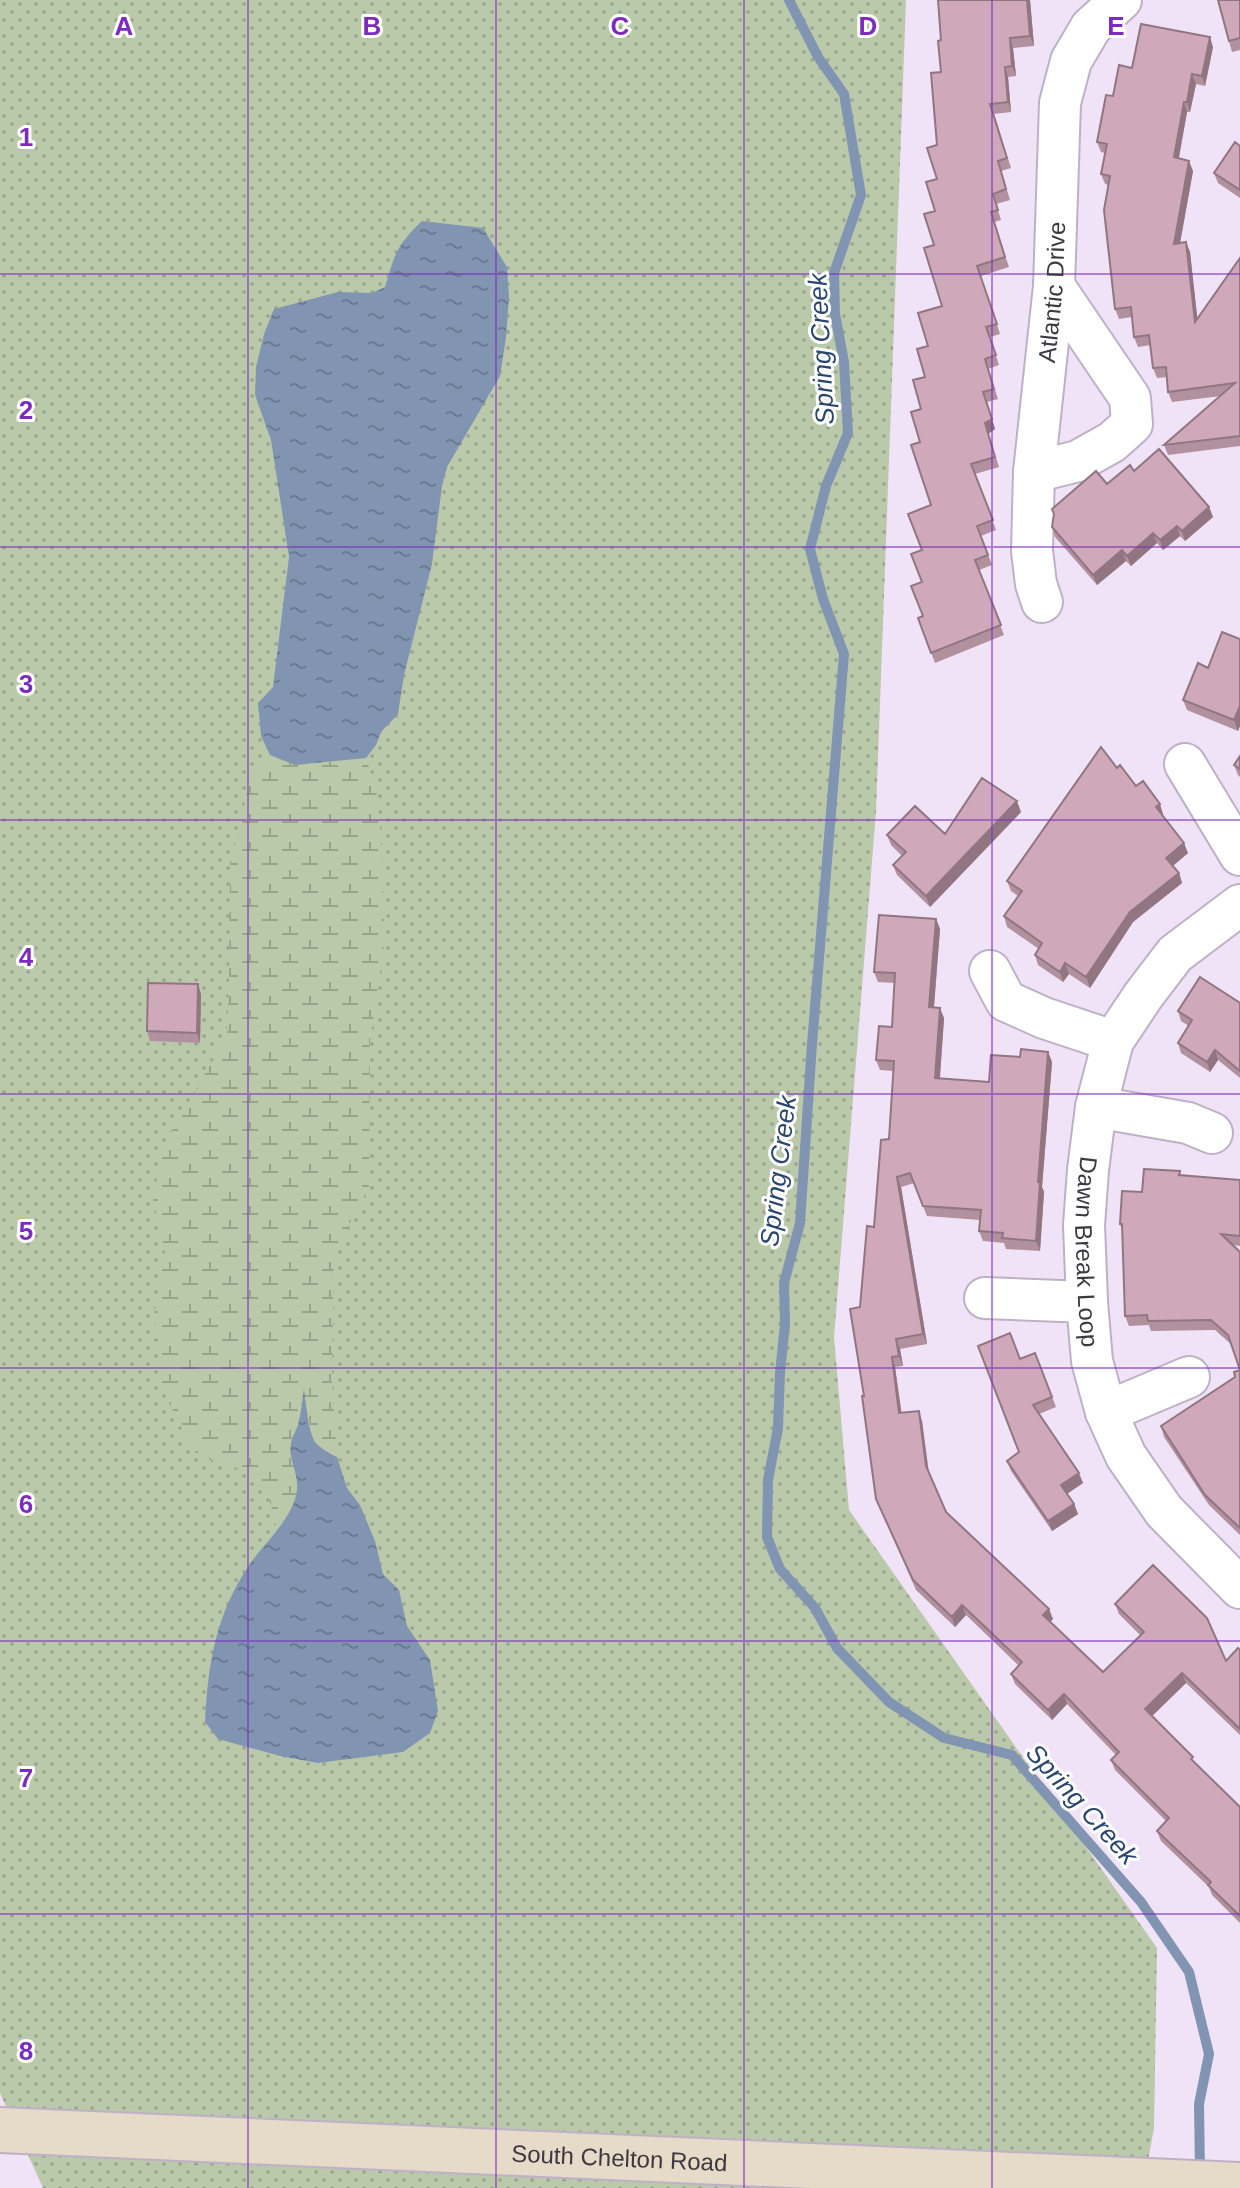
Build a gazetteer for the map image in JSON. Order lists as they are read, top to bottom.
{
  "streets": {
    "main road": ["South Chelton Road"],
    "street": ["Atlantic Drive", "Dawn Break Loop"]
  },
  "water": ["Spring Creek"],
  "grid": {
    "columns": [
      "A",
      "B",
      "C",
      "D",
      "E"
    ],
    "rows": [
      "1",
      "2",
      "3",
      "4",
      "5",
      "6",
      "7",
      "8"
    ]
  }
}
